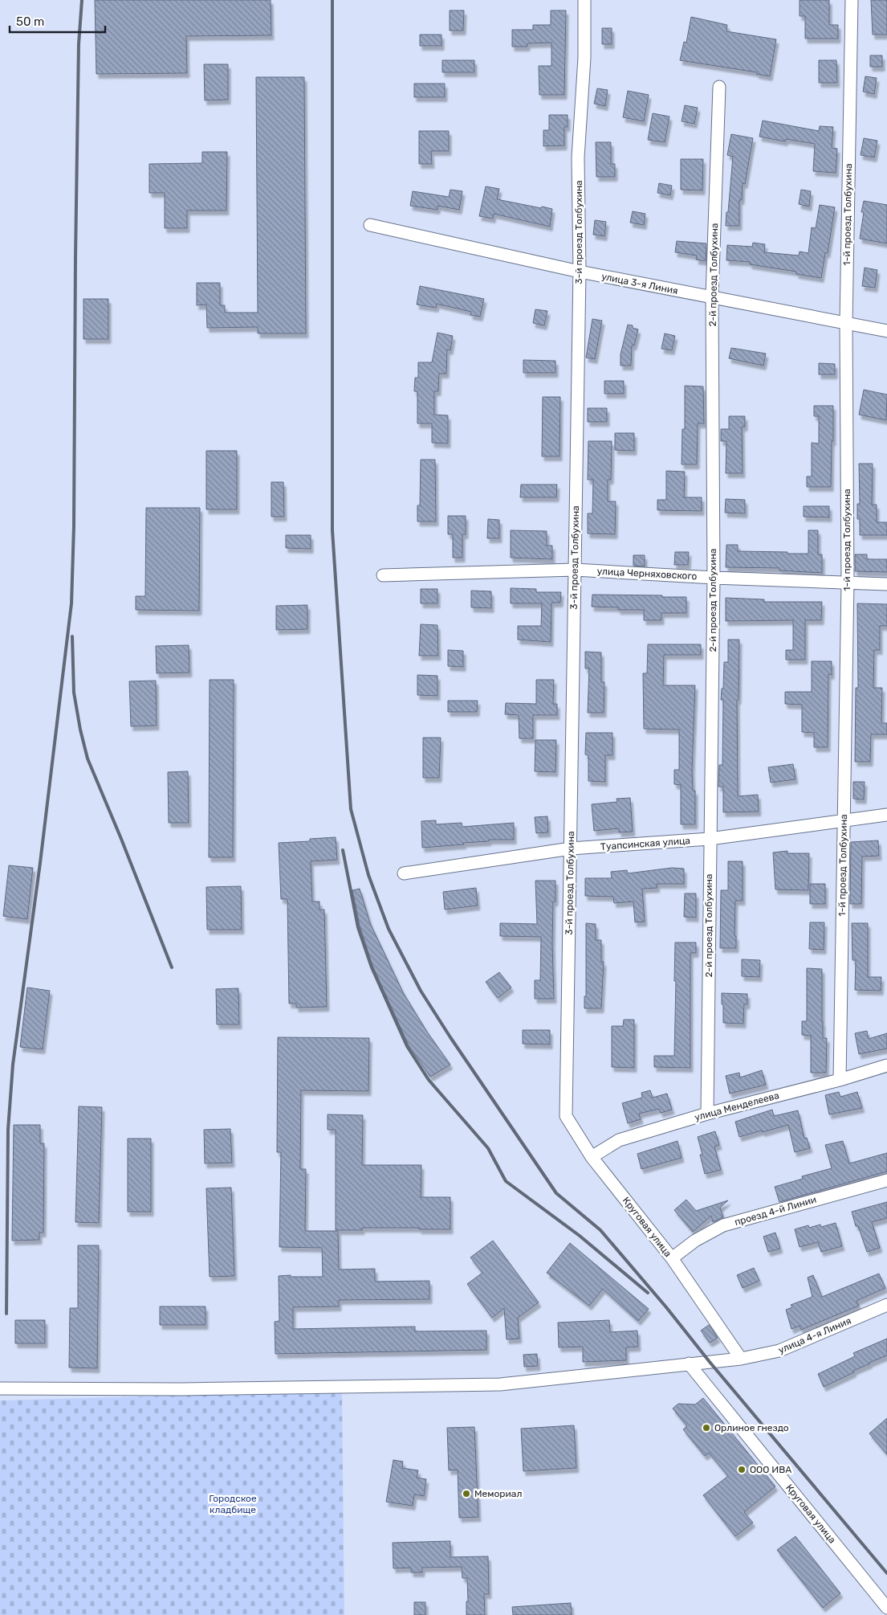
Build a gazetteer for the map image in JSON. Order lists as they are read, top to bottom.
{
  "streets": {
    "street": [
      "1-й проезд Толбухина",
      "3-й проезд Толбухина",
      "2-й проезд Толбухина",
      "улица 3-я Линия",
      "улица Черняховского",
      "Туапсинская улица",
      "улица Менделеева",
      "проезд 4-й Линии",
      "Круговая улица",
      "улица 4-я Линия"
    ]
  },
  "crossings": [
    ["1-й проезд Толбухина", "улица 3-я Линия"],
    ["1-й проезд Толбухина", "улица Черняховского"],
    ["1-й проезд Толбухина", "Туапсинская улица"],
    ["1-й проезд Толбухина", "улица Менделеева"],
    ["3-й проезд Толбухина", "улица 3-я Линия"],
    ["3-й проезд Толбухина", "улица Черняховского"],
    ["3-й проезд Толбухина", "Туапсинская улица"],
    ["3-й проезд Толбухина", "Круговая улица"],
    ["2-й проезд Толбухина", "улица 3-я Линия"],
    ["2-й проезд Толбухина", "улица Черняховского"],
    ["2-й проезд Толбухина", "Туапсинская улица"],
    ["2-й проезд Толбухина", "улица Менделеева"],
    ["улица Менделеева", "Круговая улица"],
    ["проезд 4-й Линии", "Круговая улица"],
    ["Круговая улица", "улица 4-я Линия"]
  ],
  "parks": ["Городское кладбище"],
  "places": ["Орлиное гнездо", "ООО ИВА", "Мемориал"],
  "scale_bar": "50 m"
}
